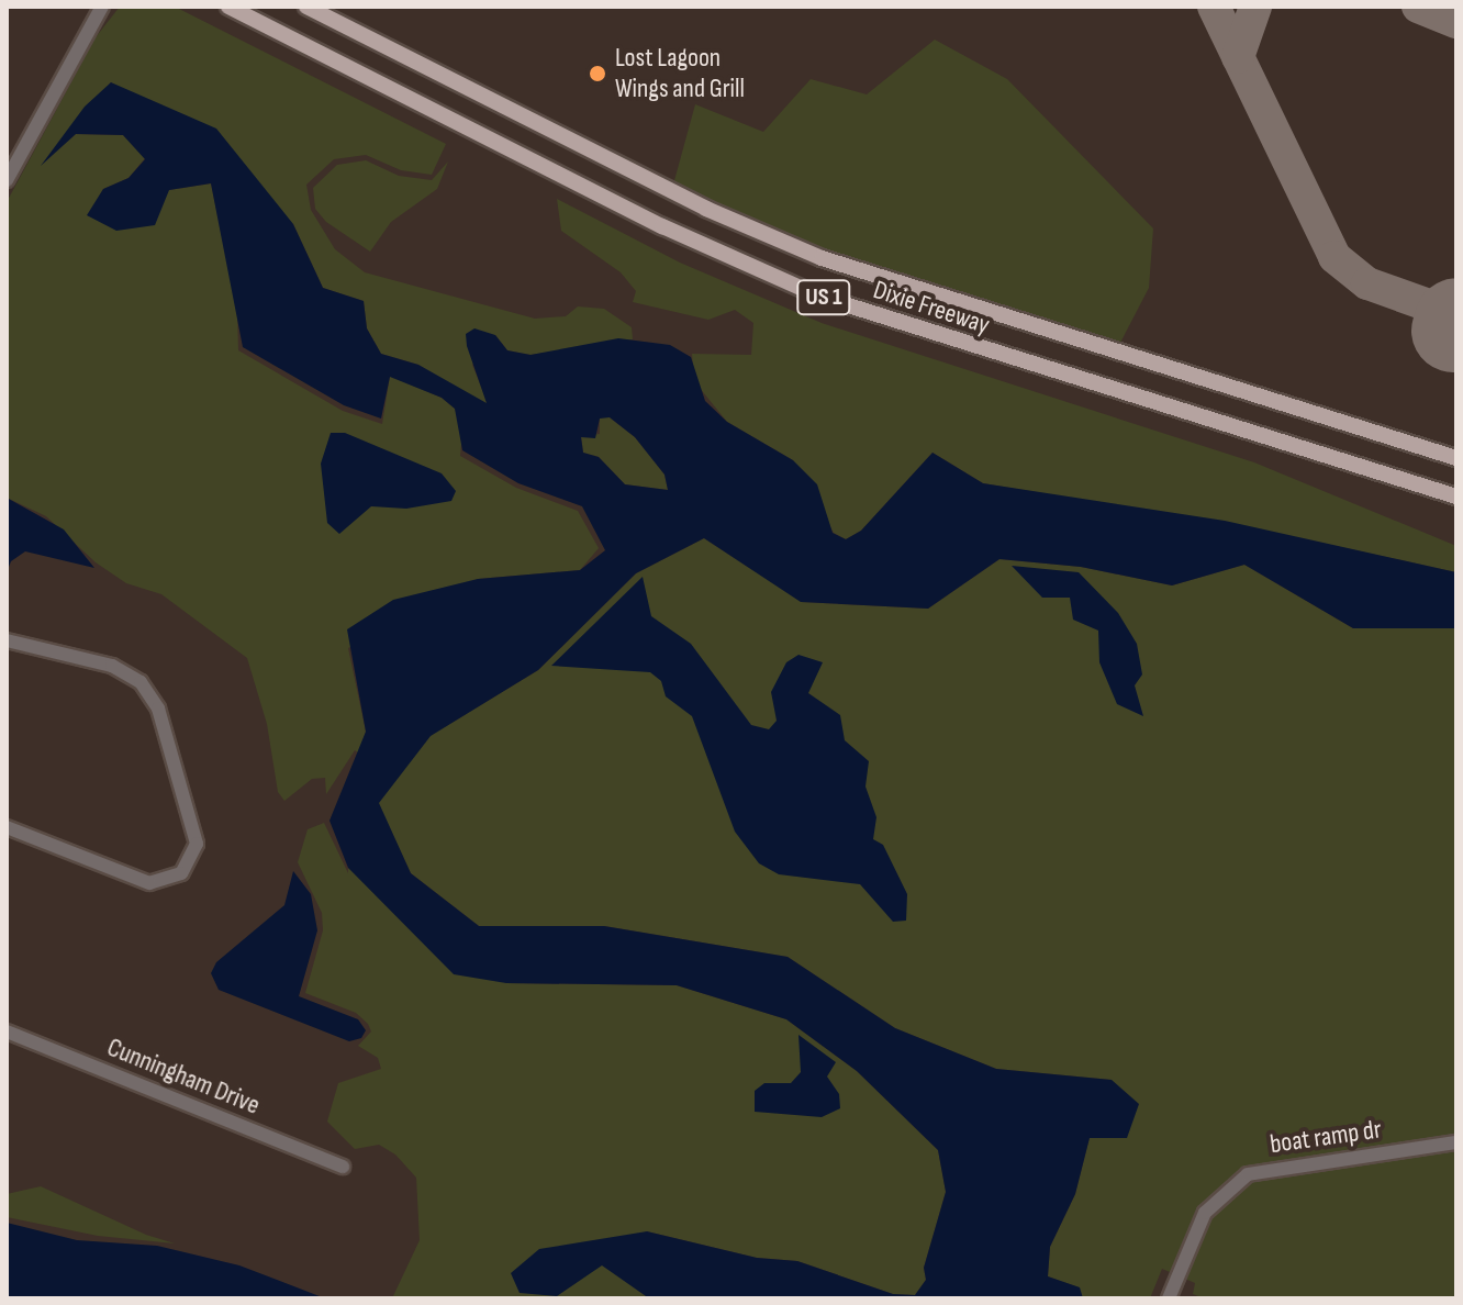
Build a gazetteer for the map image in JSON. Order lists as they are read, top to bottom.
{
  "streets": {
    "main road": ["US 1", "Dixie Freeway"],
    "street": ["Cunningham Drive", "boat ramp dr"]
  },
  "places": ["Lost Lagoon Wings and Grill"]
}
